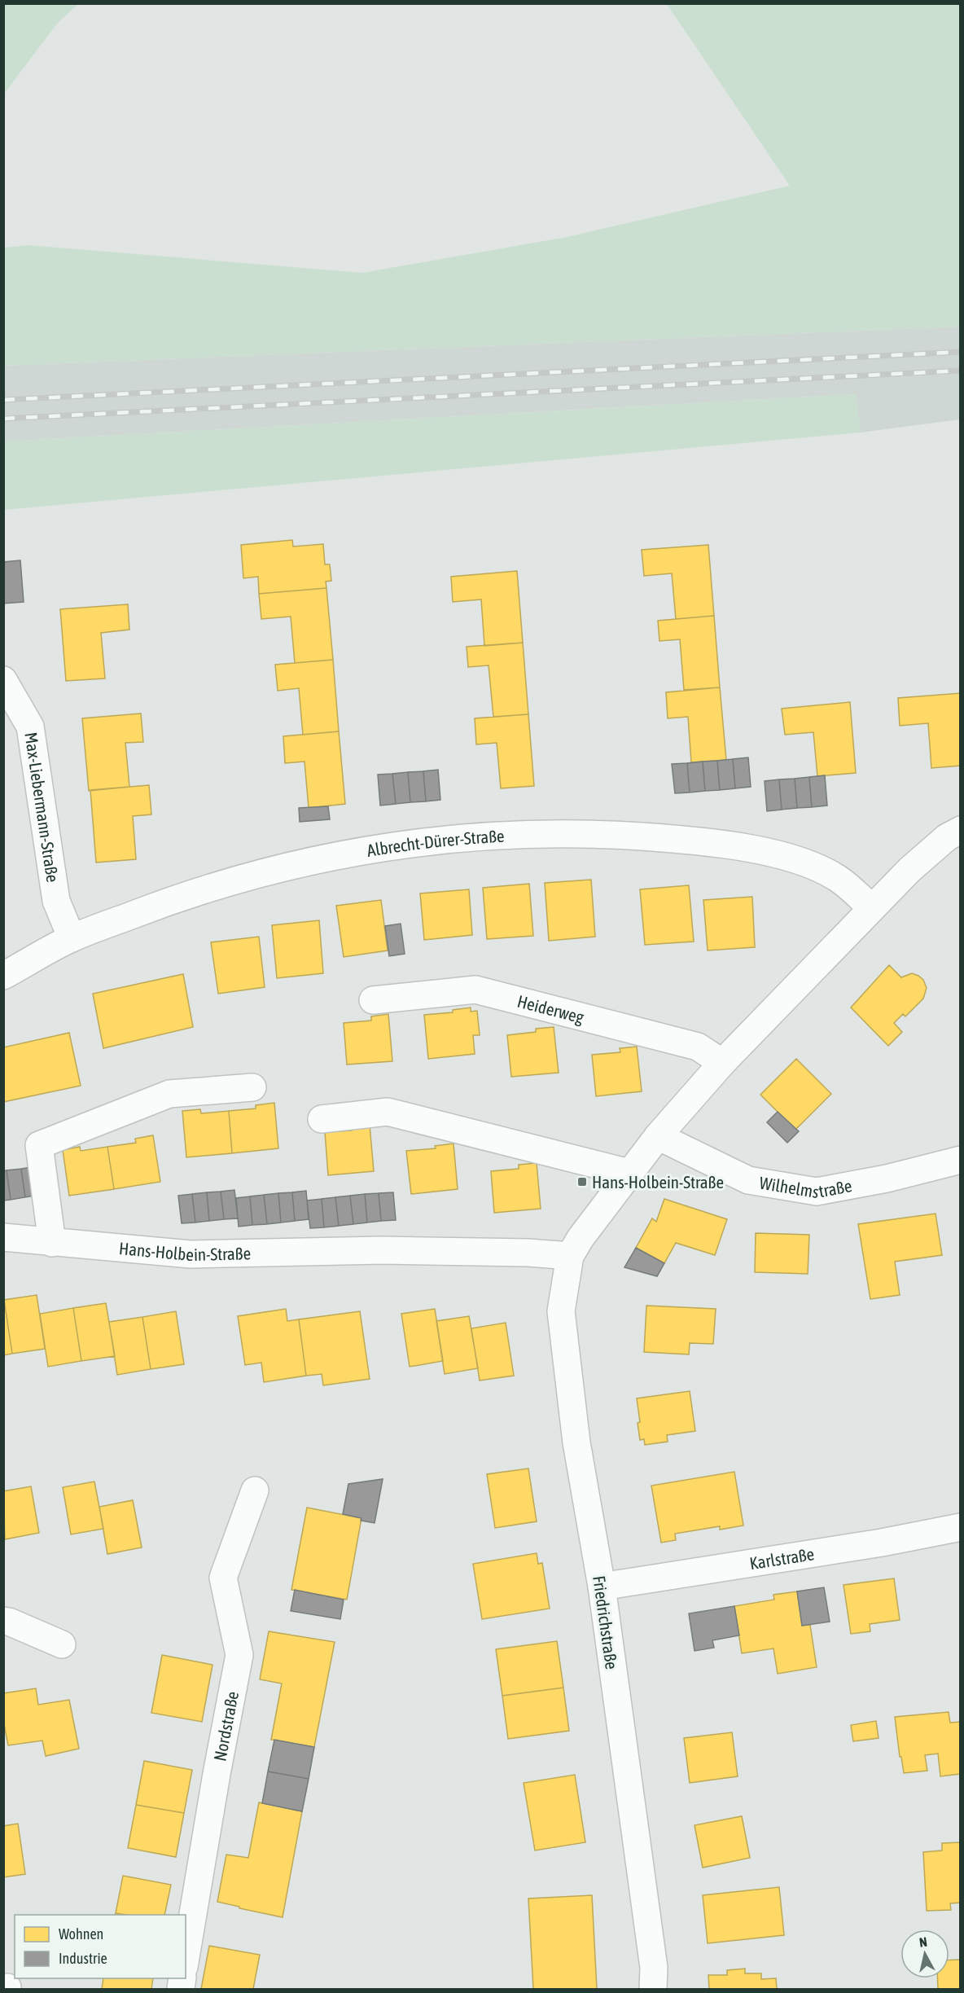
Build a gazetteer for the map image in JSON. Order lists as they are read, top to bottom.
{
  "streets": {
    "street": [
      "Max-Liebermann-Straße",
      "Albrecht-Dürer-Straße",
      "Heiderweg",
      "Wilhelmstraße",
      "Hans-Holbein-Straße",
      "Karlstraße",
      "Friedrichstraße",
      "Nordstraße"
    ]
  },
  "crossings": [
    ["Max-Liebermann-Straße", "Albrecht-Dürer-Straße"],
    ["Hans-Holbein-Straße", "Friedrichstraße"],
    ["Karlstraße", "Friedrichstraße"]
  ],
  "places": {
    "transit": ["Hans-Holbein-Straße"]
  },
  "legend": ["Wohnen", "Industrie"],
  "north": "top"
}
